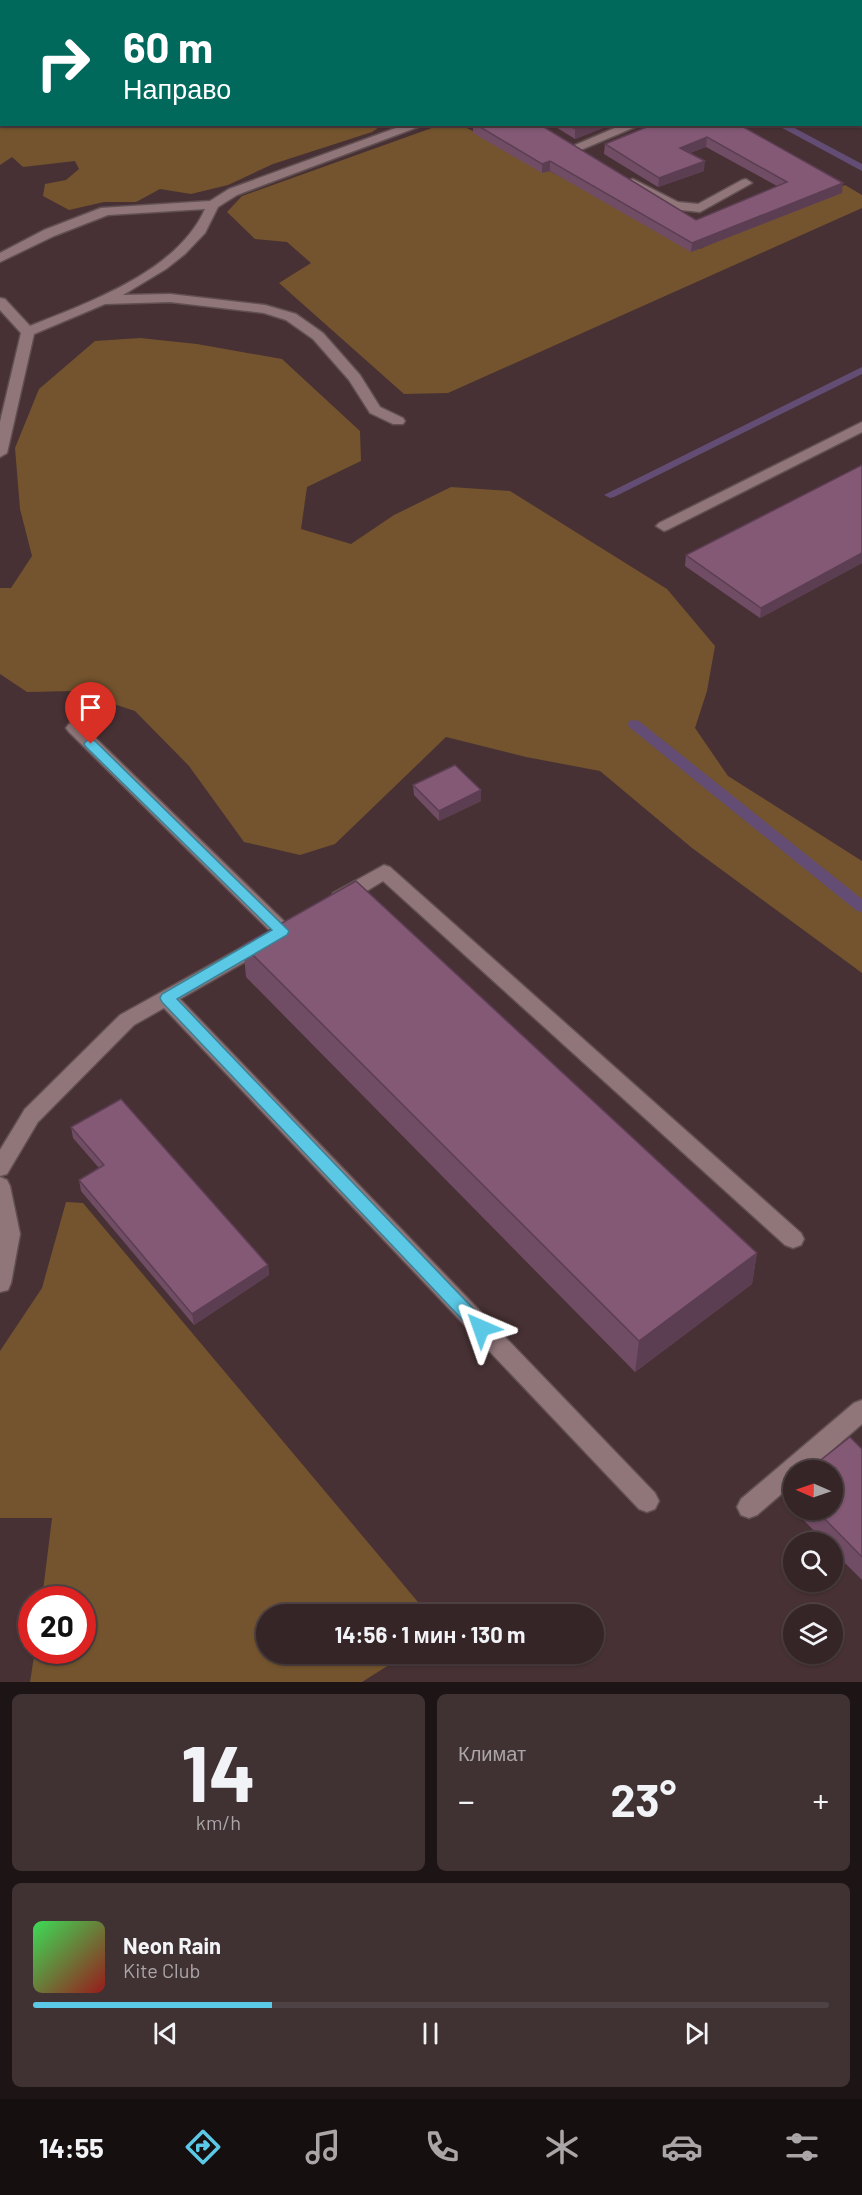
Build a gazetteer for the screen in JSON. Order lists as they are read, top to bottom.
{
  "north": "left",
  "page": {
    "turn": ["60 m", "Направо"],
    "limit": "20",
    "trip": "14:56 · 1 мин · 130 m",
    "tile": [
      ["14", "km/h"],
      "Климат"
    ],
    "heat": ["−", "23°", "+"],
    "song": ["Neon Rain", "Kite Club"],
    "tabs": "14:55"
  }
}
